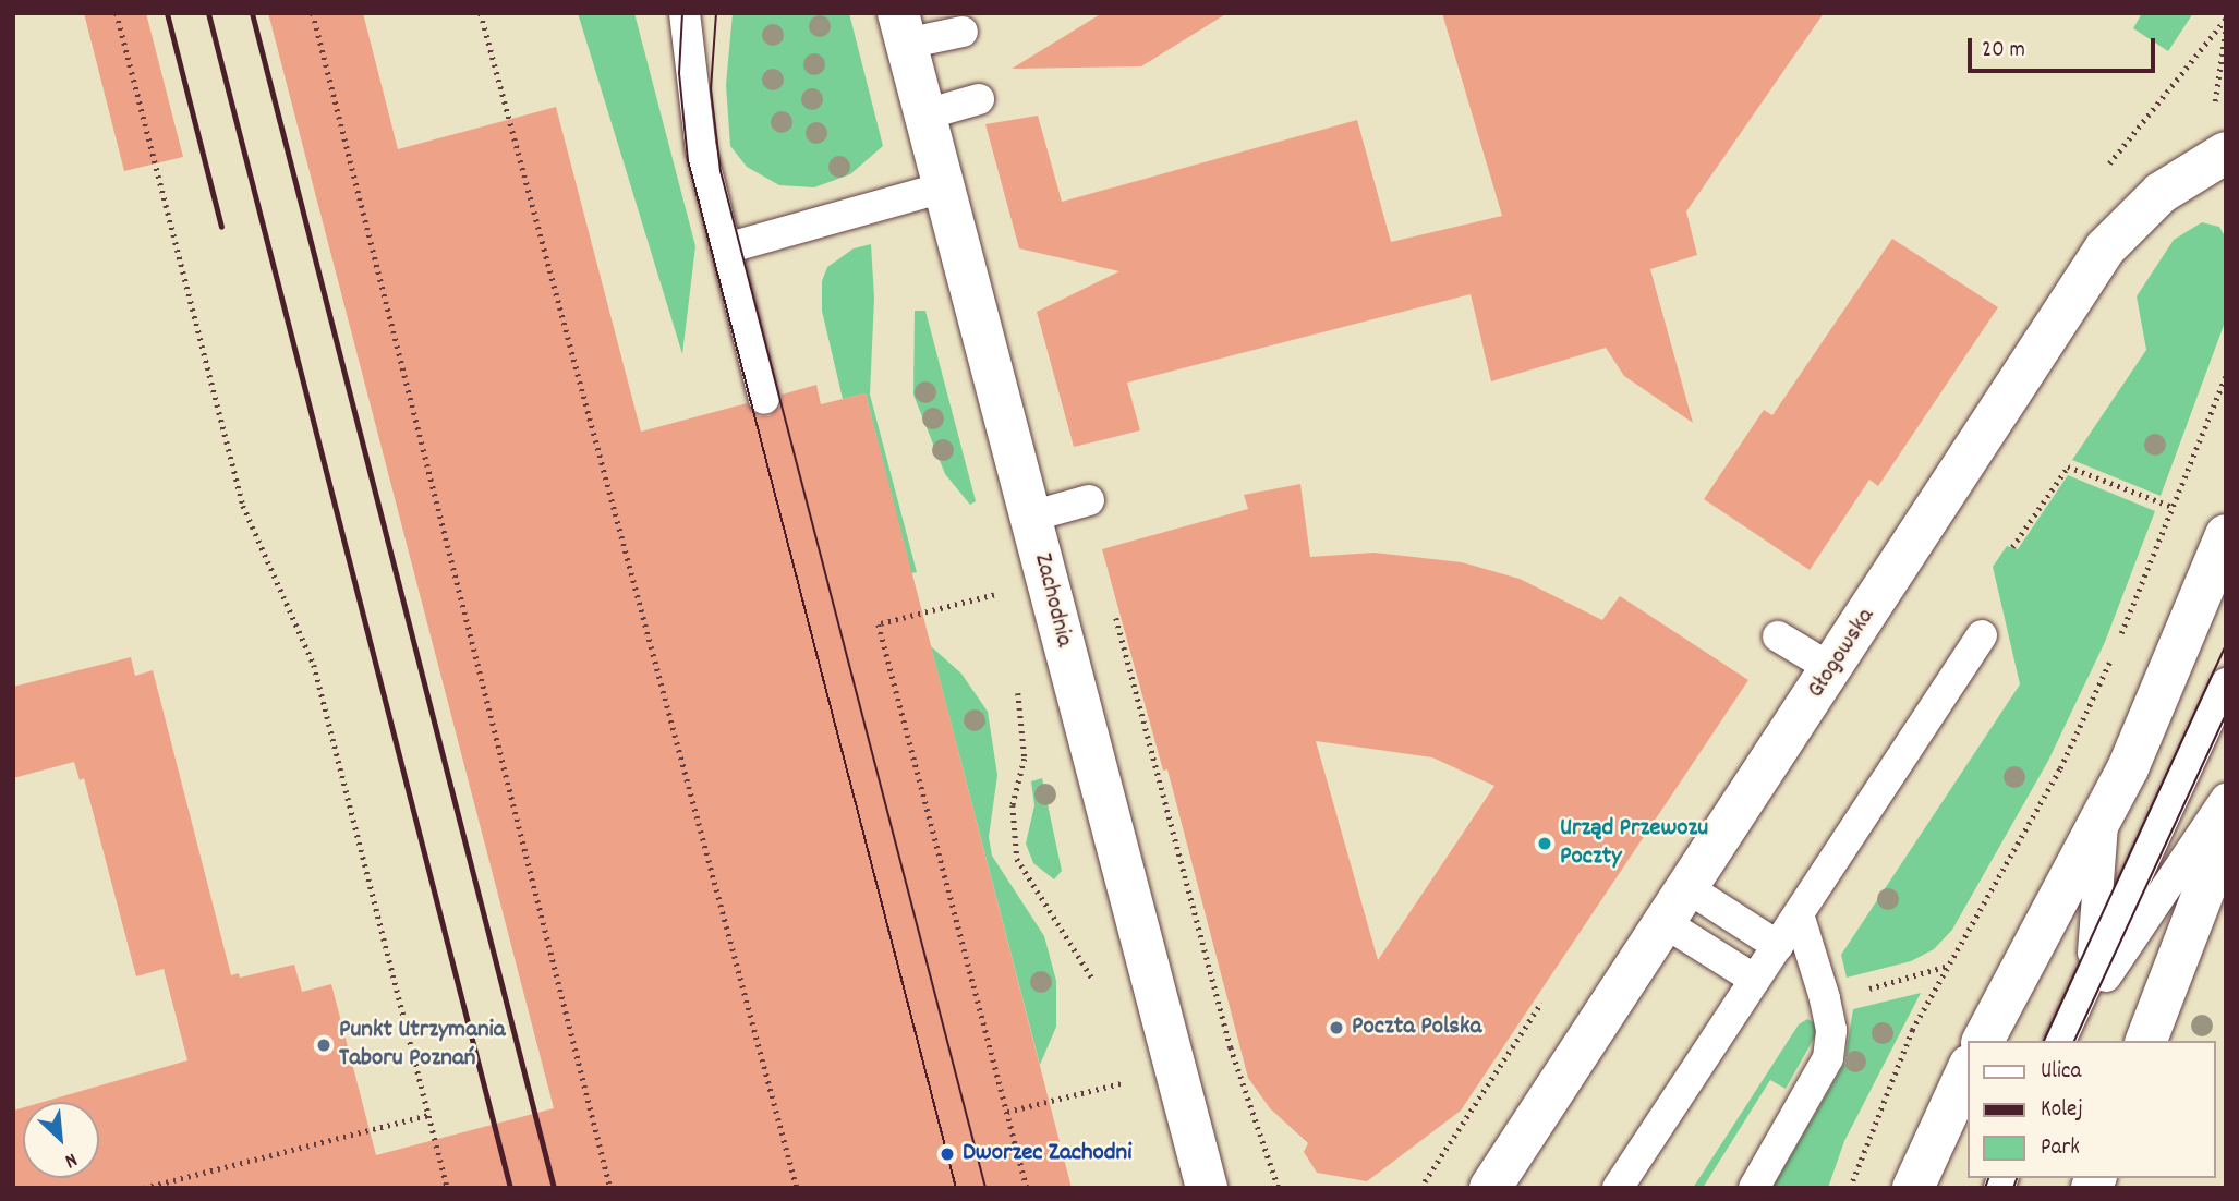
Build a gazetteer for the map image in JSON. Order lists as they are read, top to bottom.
{
  "streets": {
    "street": ["Zachodnia", "Głogowska"]
  },
  "places": [
    "Urząd Przewozu Poczty",
    "Poczta Polska",
    "Punkt Utrzymania Taboru Poznań",
    "Dworzec Zachodni"
  ],
  "legend": ["Ulica", "Kolej", "Park"],
  "scale_bar": "20 m",
  "north": "bottom right"
}
